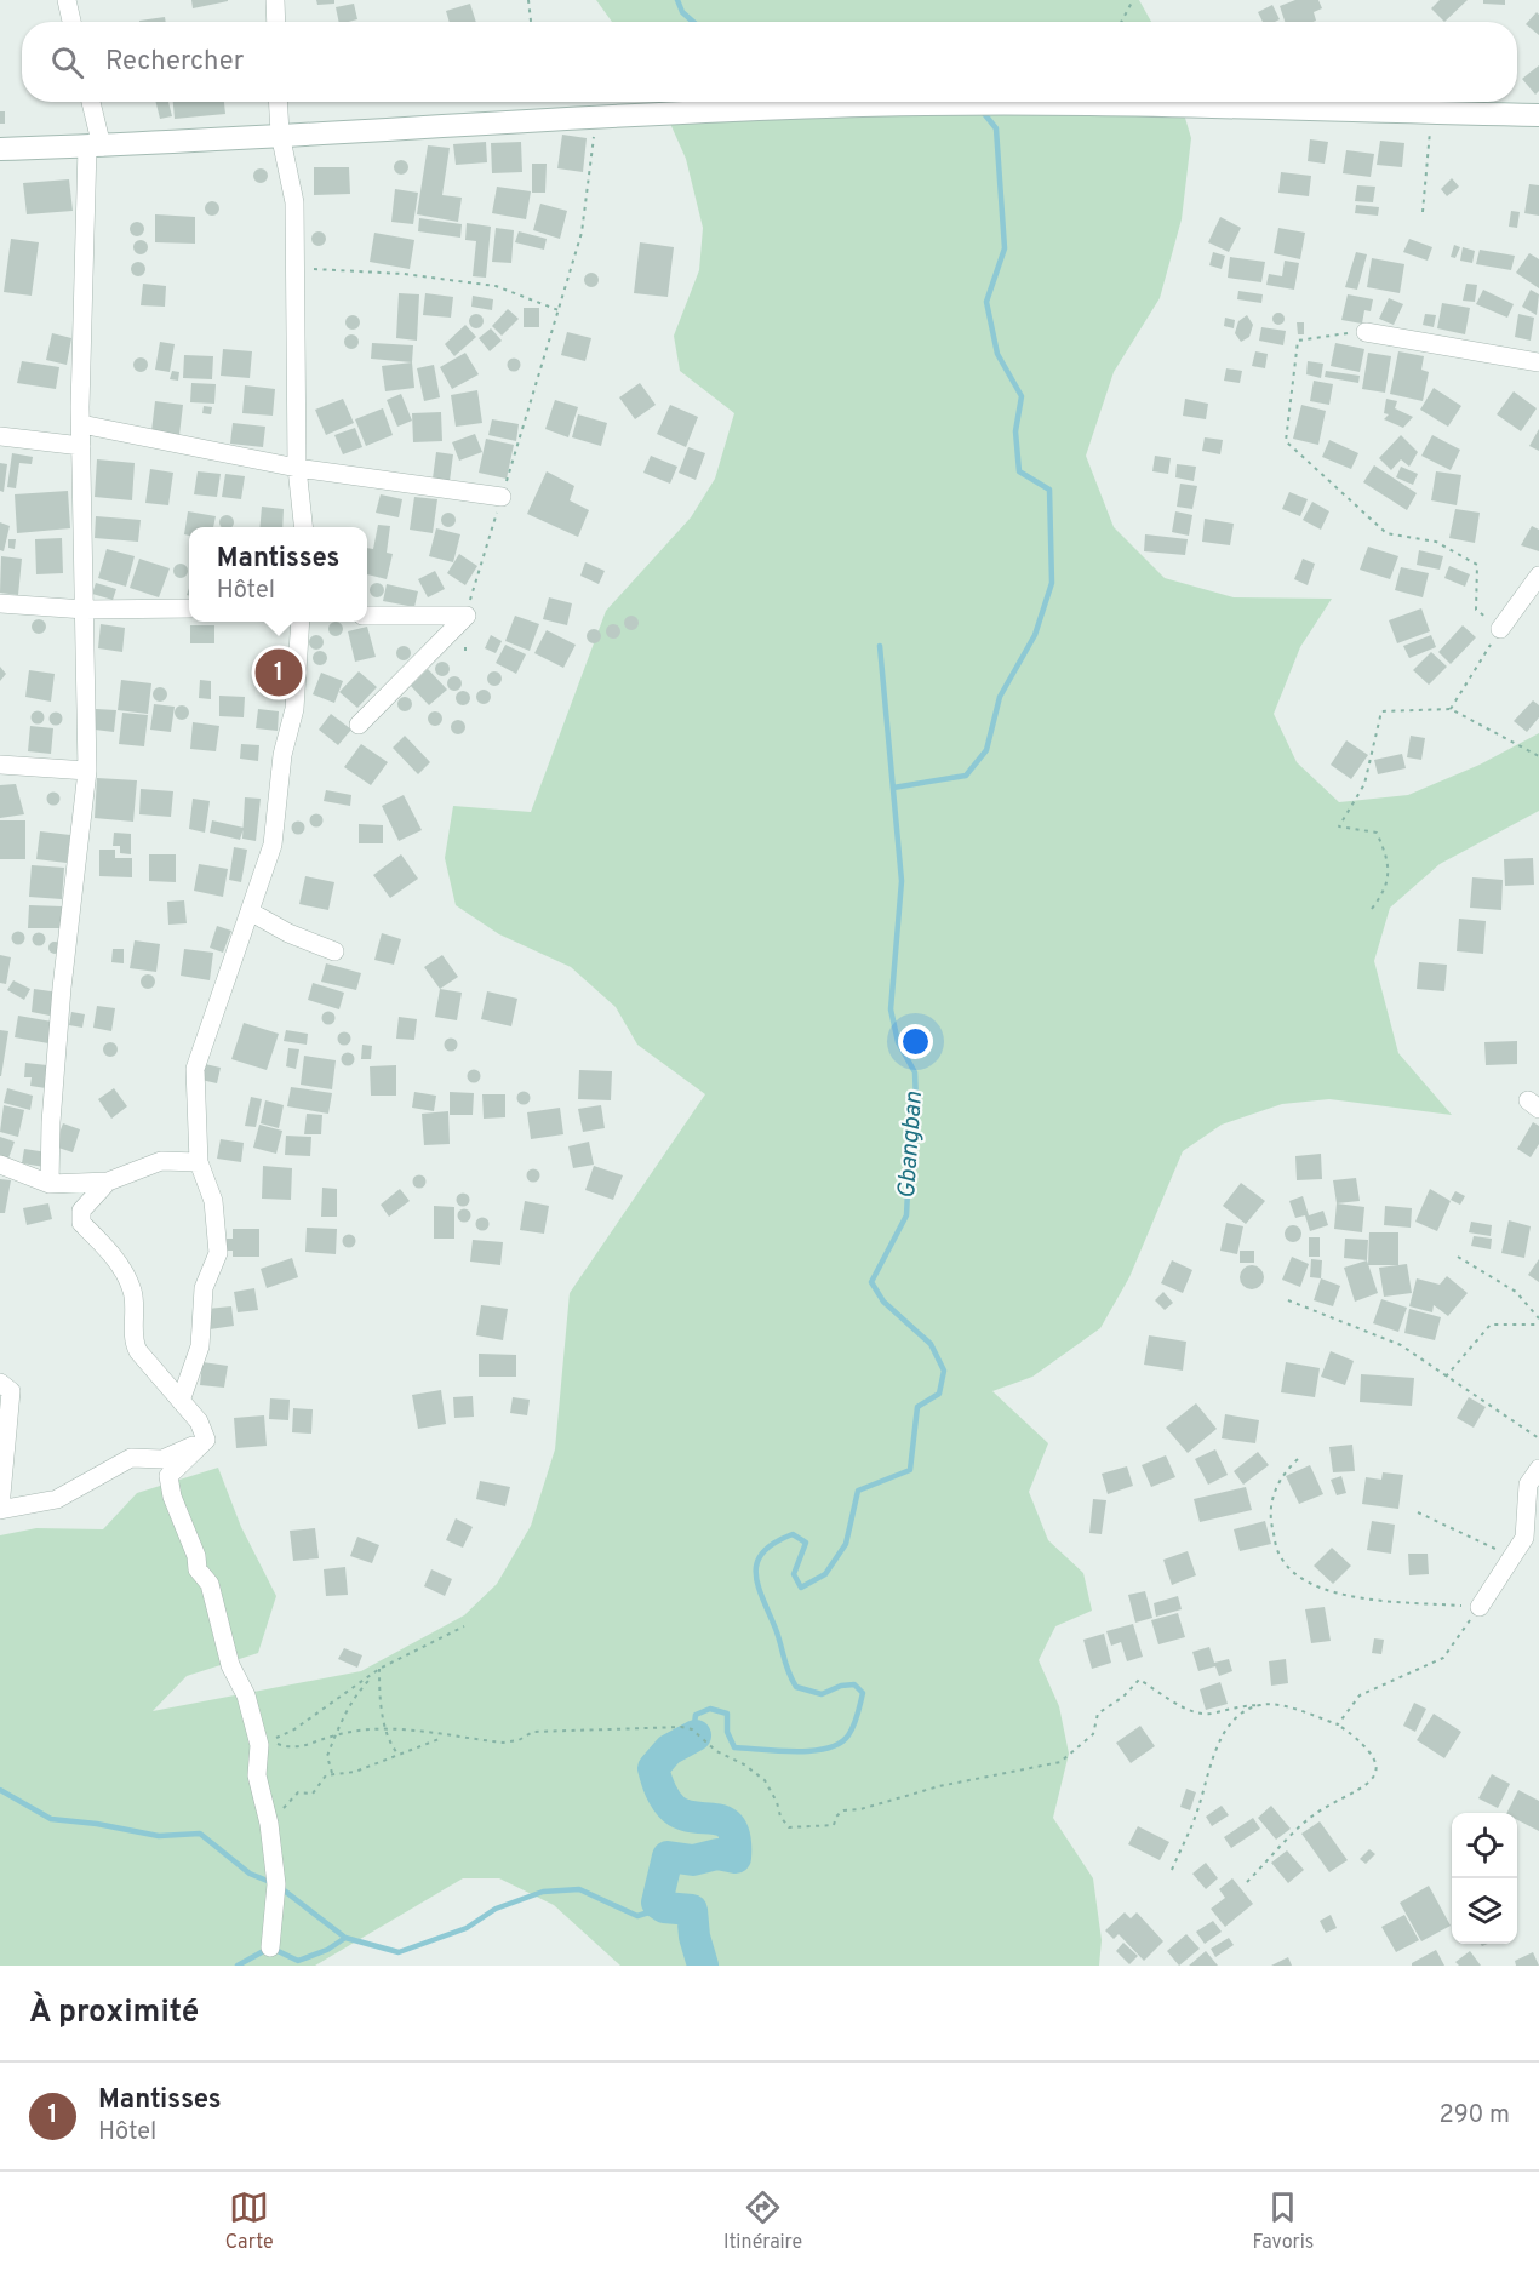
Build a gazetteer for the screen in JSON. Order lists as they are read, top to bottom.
{
  "water": ["Gbangban"],
  "page": {
    "search": "Rechercher",
    "popup": ["Mantisses", "Hôtel"],
    "pins": "1",
    "heading": "À proximité",
    "list": [
      {
        "mark": "1",
        "name": "Mantisses",
        "note": "Hôtel",
        "value": "290 m"
      }
    ],
    "nav": ["Carte", "Itinéraire", "Favoris"]
  }
}
